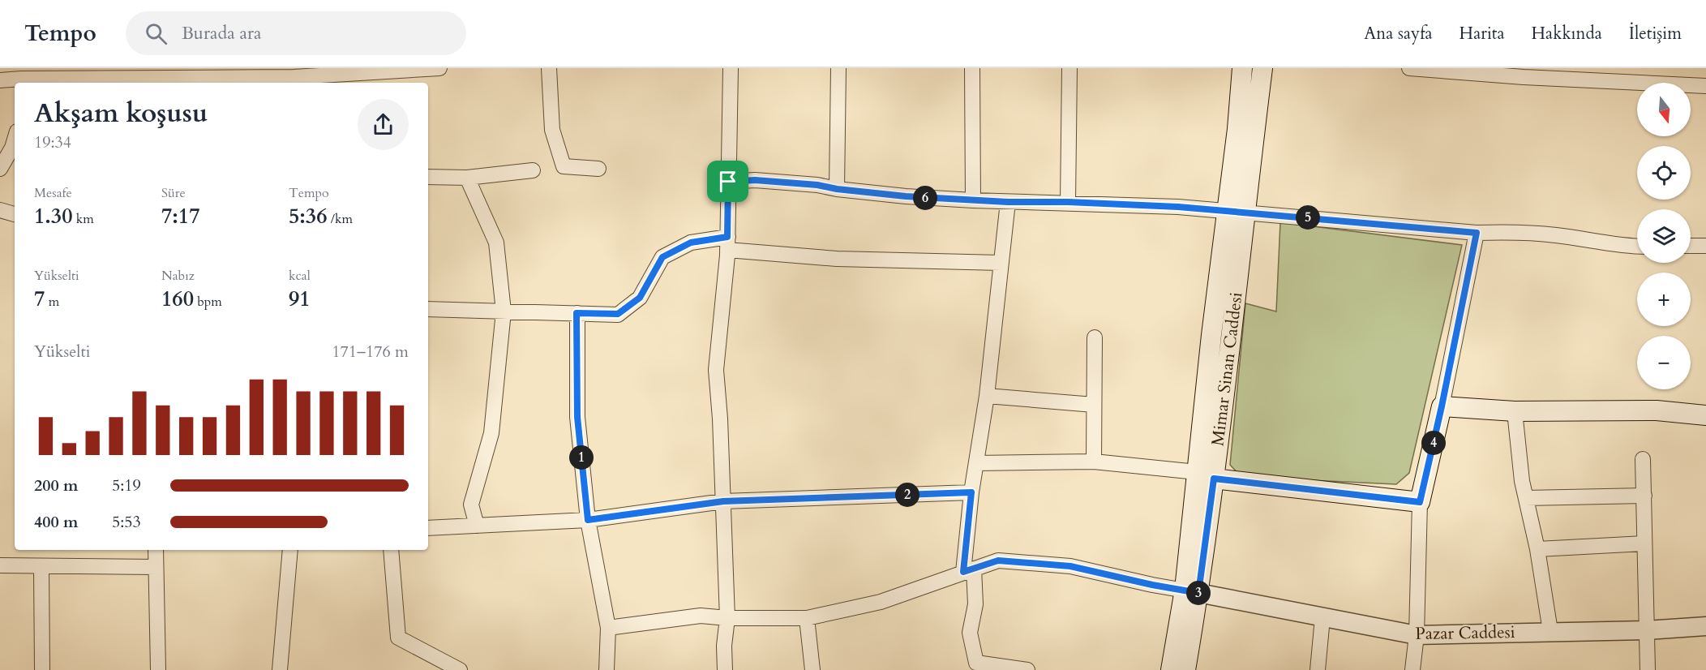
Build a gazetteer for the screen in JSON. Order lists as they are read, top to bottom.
{
  "streets": {
    "main road": ["Mimar Sinan Caddesi"],
    "street": ["Pazar Caddesi"]
  },
  "crossings": [
    ["Mimar Sinan Caddesi", "Pazar Caddesi"]
  ],
  "north": "bottom",
  "page": {
    "header": "Tempo",
    "search": "Burada ara",
    "nav": [
      "Ana sayfa",
      "Harita",
      "Hakkında",
      "İletişim"
    ],
    "map_buttons": ["+", "−"],
    "heading": ["Akşam koşusu", "19:34"],
    "stats": [
      ["Mesafe", "1.30 km"],
      ["Süre", "7:17"],
      ["Tempo", "5:36 /km"],
      ["Yükselti", "7 m"],
      ["Nabız", "160 bpm"],
      ["kcal", "91"]
    ],
    "pins": [
      "6",
      "5",
      "4",
      "1",
      "2",
      "3"
    ],
    "chart": ["Yükselti", "171–176 m"],
    "list": [
      {
        "name": "200 m",
        "note": "5:19"
      },
      {
        "name": "400 m",
        "note": "5:53"
      }
    ]
  }
}
